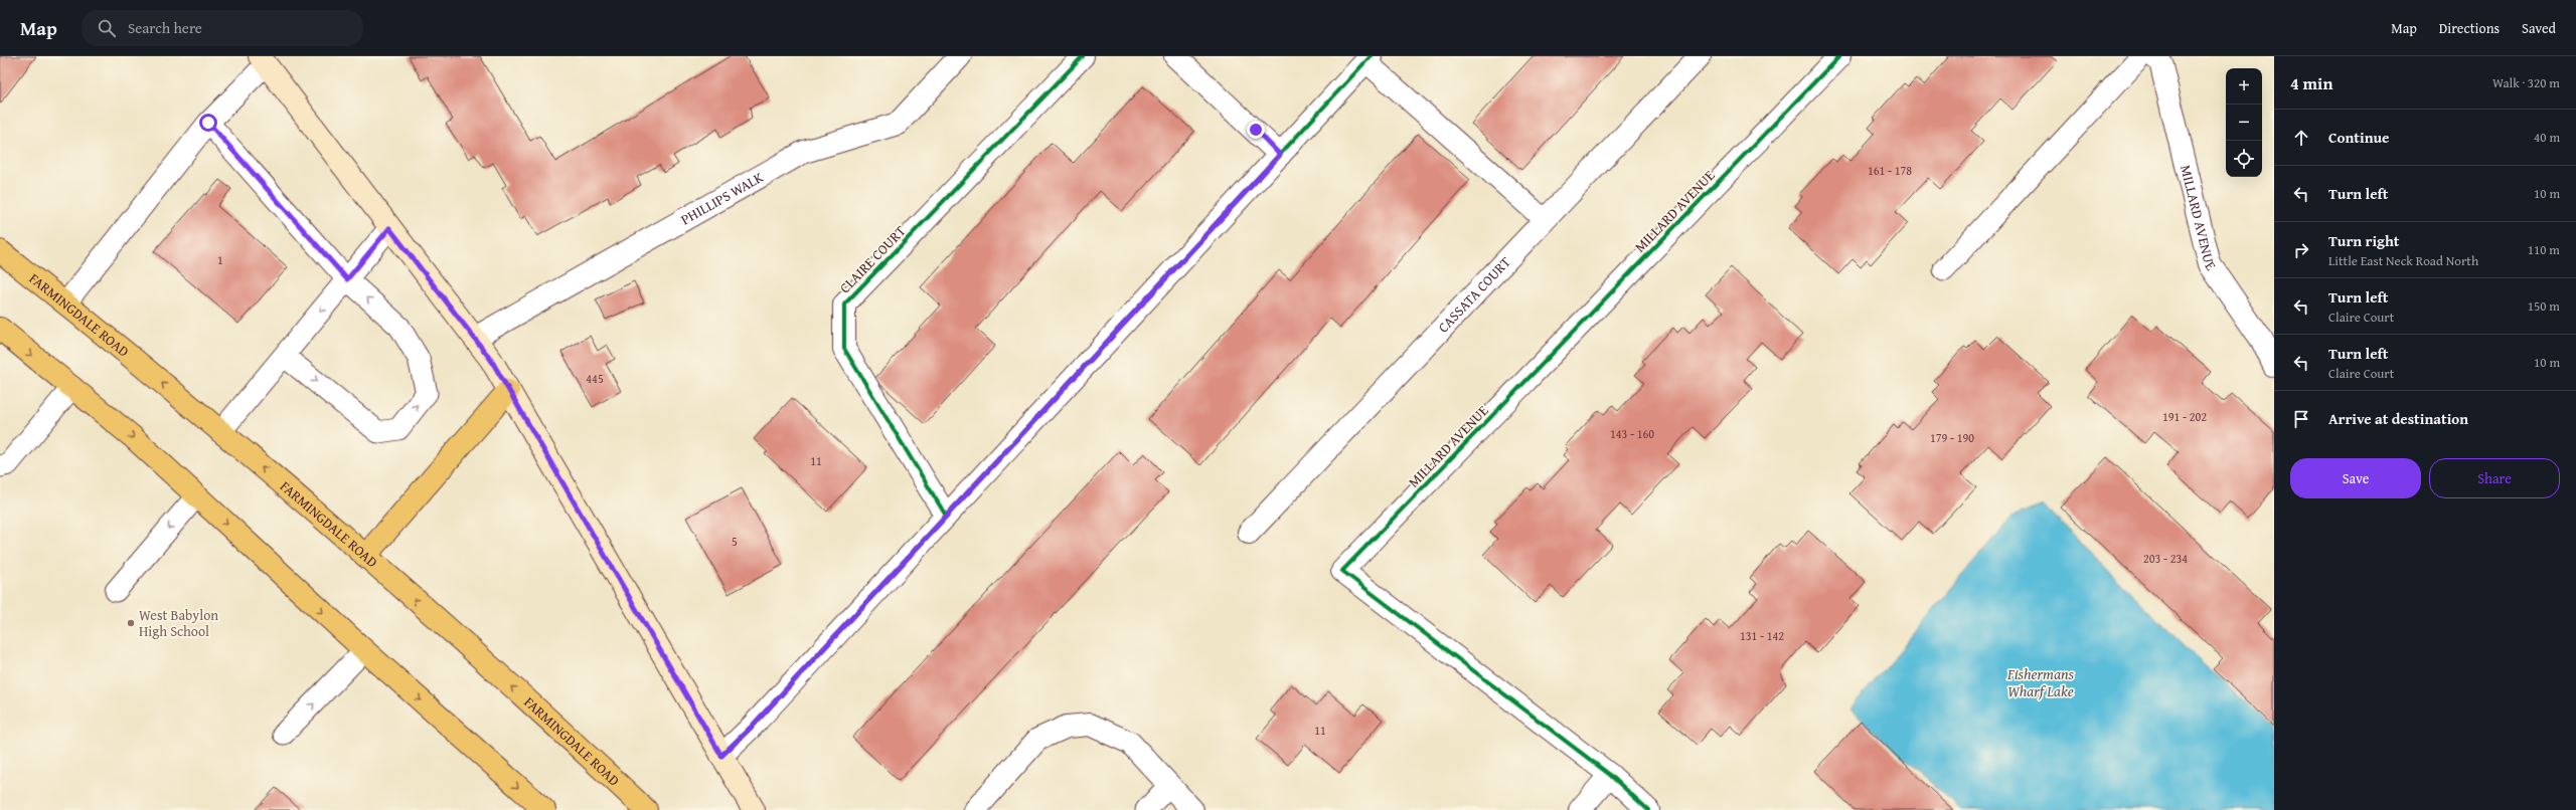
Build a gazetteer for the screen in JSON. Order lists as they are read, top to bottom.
{
  "streets": {
    "main road": ["FARMINGDALE ROAD"],
    "street": [
      "PHILLIPS WALK",
      "MILLARD AVENUE",
      "CLAIRE COURT",
      "CASSATA COURT"
    ]
  },
  "water": ["Fishermans Wharf Lake"],
  "places": ["West Babylon High School"],
  "house_numbers": [
    "161 - 178",
    "1",
    "445",
    "191 - 202",
    "143 - 160",
    "179 - 190",
    "11",
    "5",
    "203 - 234",
    "131 - 142",
    "11"
  ],
  "page": {
    "header": "Map",
    "search": "Search here",
    "nav": ["Map", "Directions", "Saved"],
    "heading": ["4 min", "Walk · 320 m"],
    "map_buttons": ["+", "−"],
    "list": [
      ["Continue", "40 m"],
      ["Turn left", "10 m"],
      ["Turn right", "Little East Neck Road North", "110 m"],
      ["Turn left", "Claire Court", "150 m"],
      ["Turn left", "Claire Court", "10 m"],
      "Arrive at destination"
    ],
    "buttons": ["Save", "Share"]
  }
}
